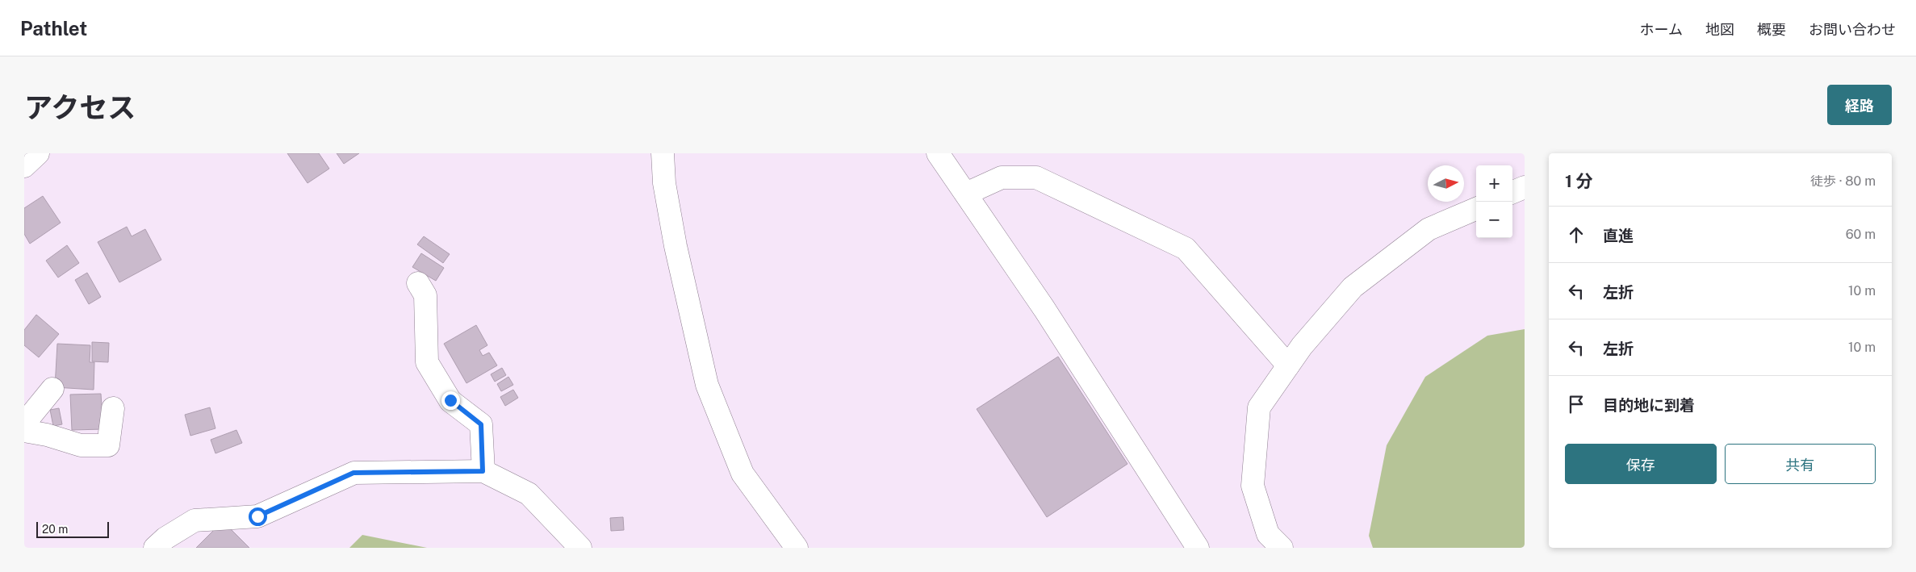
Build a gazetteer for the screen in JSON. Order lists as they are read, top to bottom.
{
  "scale_bar": "20 m",
  "north": "right",
  "page": {
    "header": "Pathlet",
    "nav": [
      "ホーム",
      "地図",
      "概要",
      "お問い合わせ"
    ],
    "title": "アクセス",
    "buttons": [
      "経路",
      ["保存", "共有"]
    ],
    "heading": ["1 分", "徒歩 · 80 m"],
    "map_buttons": ["+", "−"],
    "list": [
      ["直進", "60 m"],
      ["左折", "10 m"],
      ["左折", "10 m"],
      "目的地に到着"
    ],
    "scale": "20 m"
  }
}
